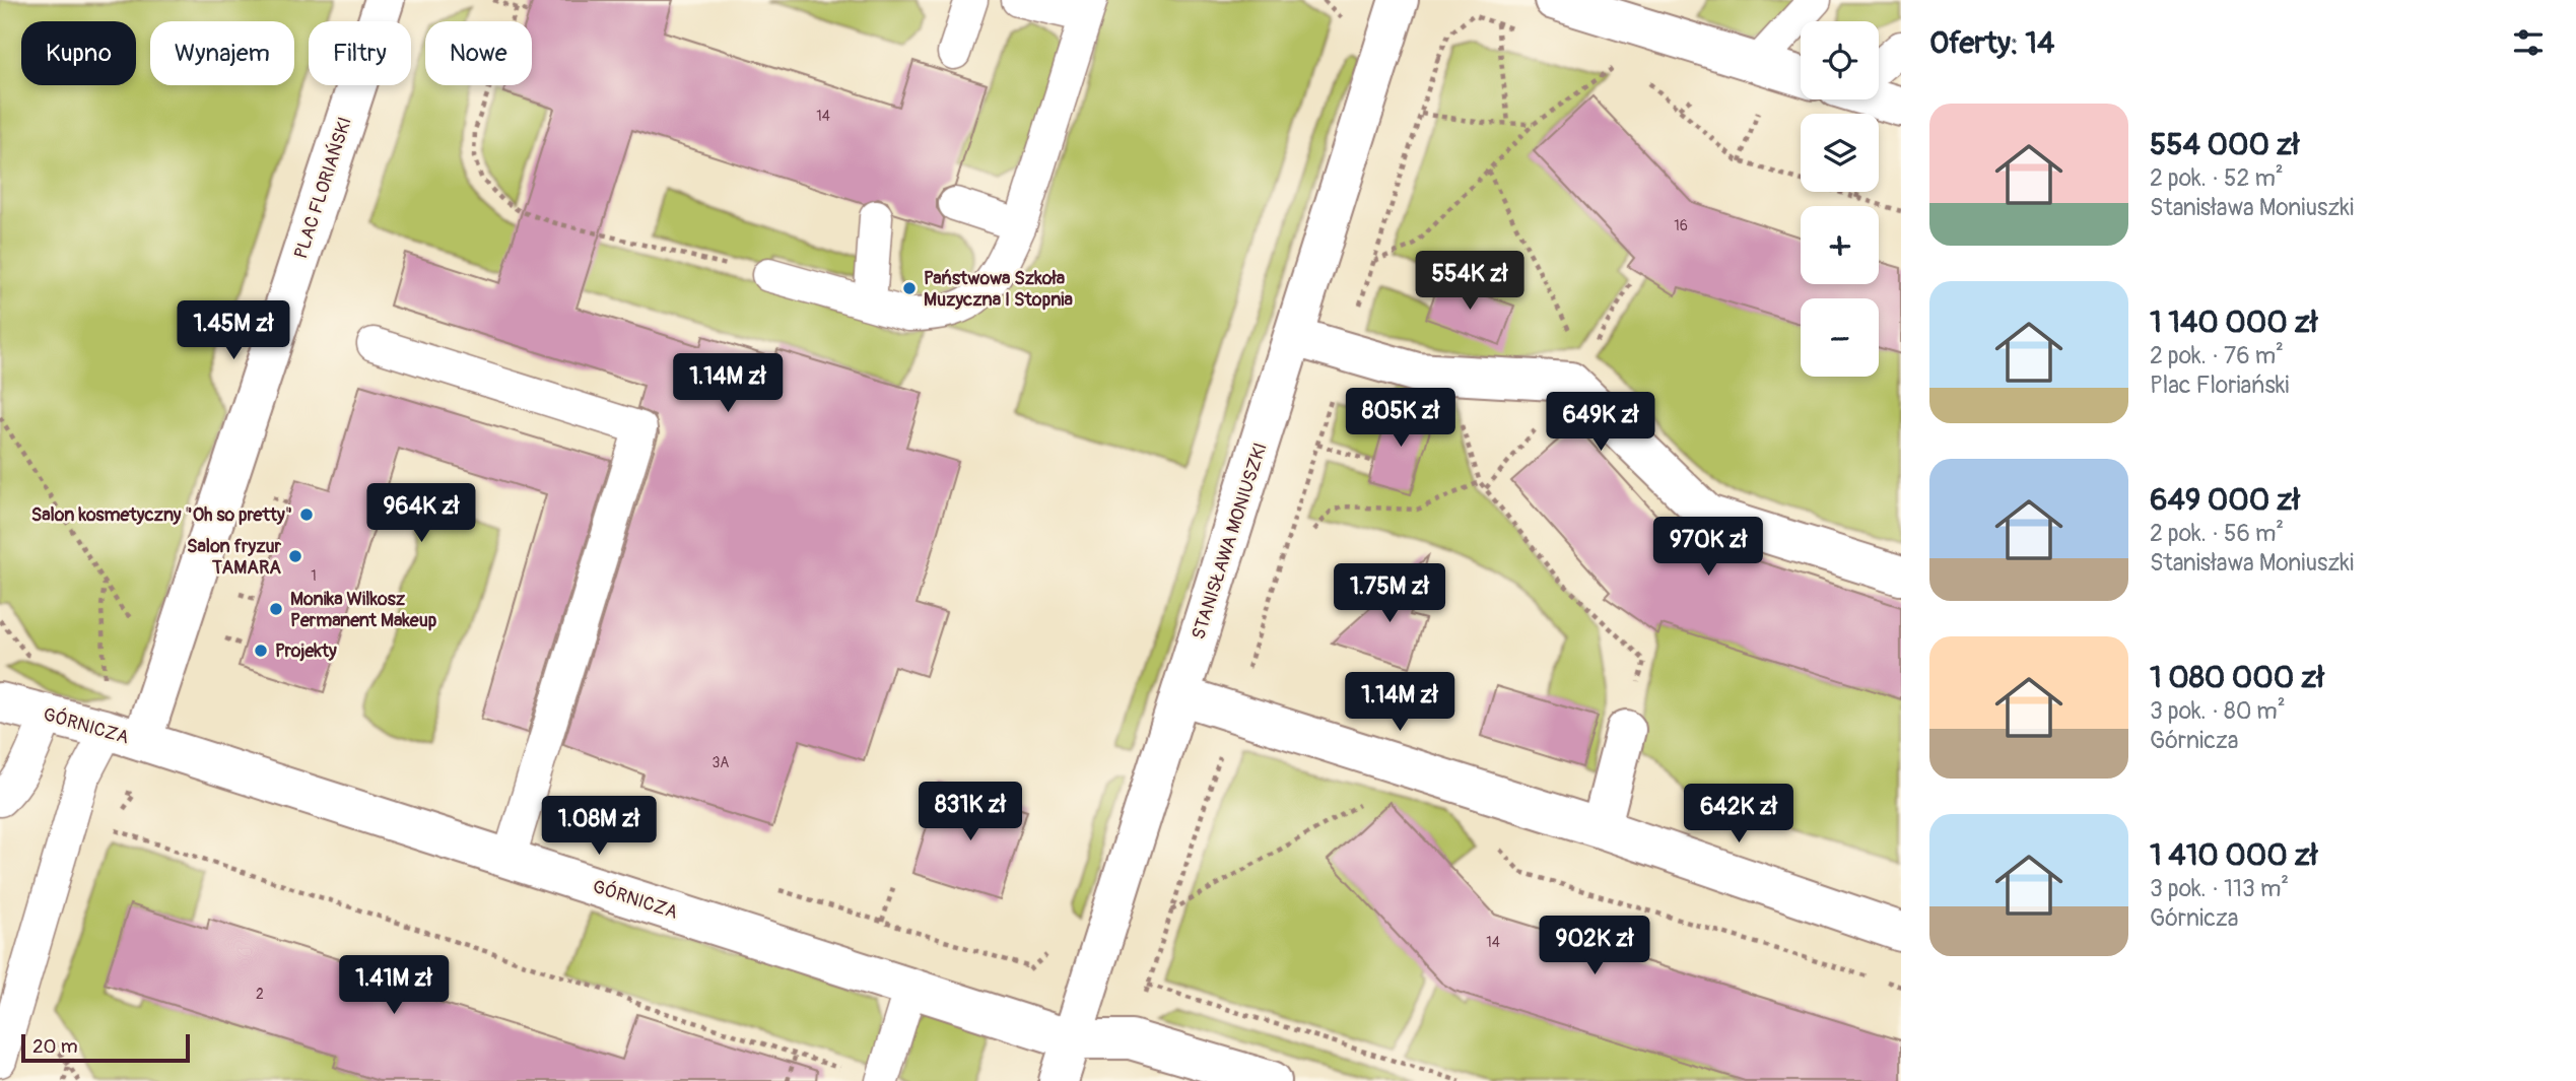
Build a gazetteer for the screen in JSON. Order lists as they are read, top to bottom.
{
  "streets": {
    "street": ["PLAC FLORIAŃSKI", "STANISŁAWA MONIUSZKI", "GÓRNICZA"]
  },
  "crossings": [
    ["PLAC FLORIAŃSKI", "GÓRNICZA"],
    ["STANISŁAWA MONIUSZKI", "GÓRNICZA"]
  ],
  "places": [
    "Państwowa Szkoła Muzyczna I Stopnia",
    "Salon kosmetyczny \"Oh so pretty\"",
    "Salon fryzur TAMARA",
    "Monika Wilkosz Permanent Makeup",
    "Projekty"
  ],
  "house_numbers": [
    "14",
    "16",
    "1",
    "3A",
    "14",
    "2"
  ],
  "scale_bar": "20 m",
  "page": {
    "heading": "Oferty: 14",
    "map_buttons": ["+", "−"],
    "chip": [
      "Kupno",
      "Wynajem",
      "Filtry",
      "Nowe"
    ],
    "list": [
      {
        "name": "554 000 zł",
        "note": "2 pok. · 52 m² · Stanisława Moniuszki"
      },
      {
        "name": "1 140 000 zł",
        "note": "2 pok. · 76 m² · Plac Floriański"
      },
      {
        "name": "649 000 zł",
        "note": "2 pok. · 56 m² · Stanisława Moniuszki"
      },
      {
        "name": "1 080 000 zł",
        "note": "3 pok. · 80 m² · Górnicza"
      },
      {
        "name": "1 410 000 zł",
        "note": "3 pok. · 113 m² · Górnicza"
      }
    ],
    "price": [
      "554K zł",
      "1.45M zł",
      "1.14M zł",
      "805K zł",
      "649K zł",
      "964K zł",
      "970K zł",
      "1.75M zł",
      "1.14M zł",
      "831K zł",
      "642K zł",
      "1.08M zł",
      "902K zł",
      "1.41M zł"
    ],
    "scale": "20 m"
  }
}
